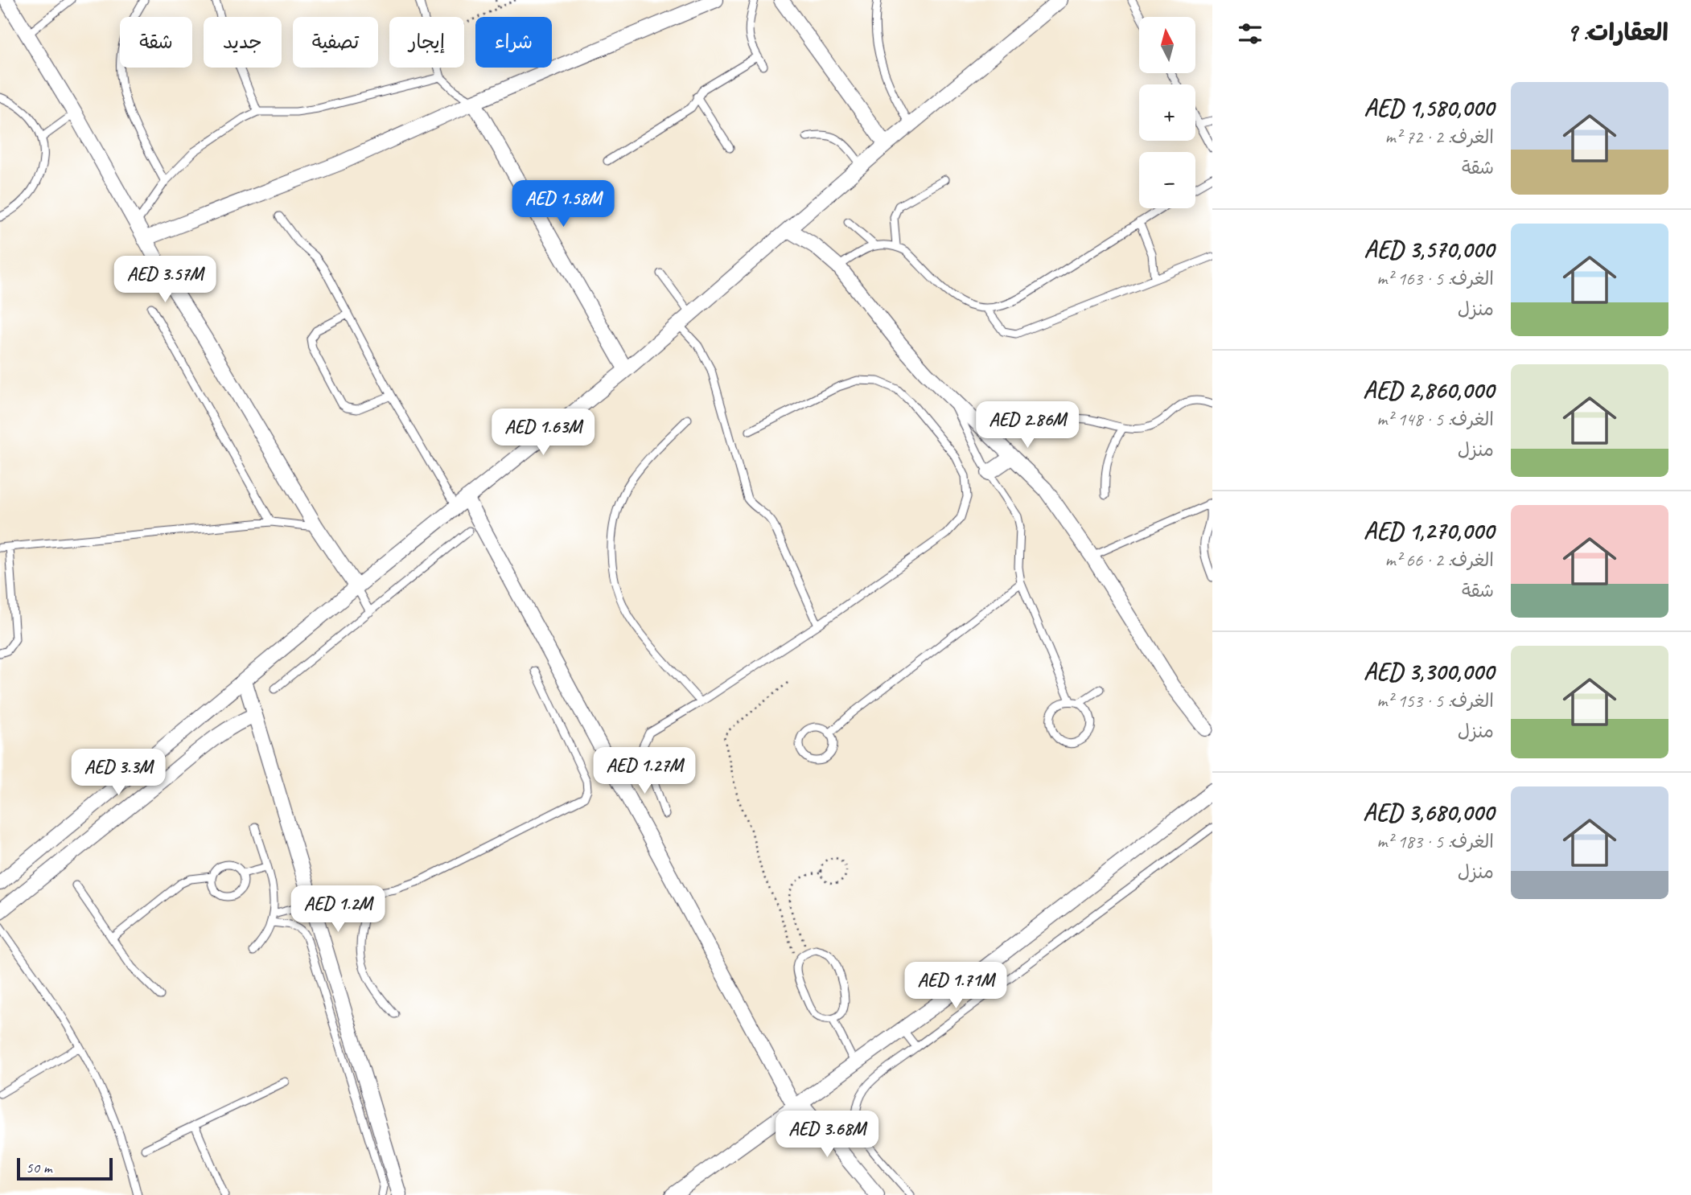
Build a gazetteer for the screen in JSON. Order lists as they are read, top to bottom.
{
  "scale_bar": "50 m",
  "north": "top",
  "page": {
    "heading": "العقارات: 9",
    "map_buttons": ["+", "−"],
    "chip": [
      "شراء",
      "إيجار",
      "تصفية",
      "جديد",
      "شقة"
    ],
    "list": [
      {
        "name": "AED 1,580,000",
        "note": "الغرف: 2 · 72 m² · شقة"
      },
      {
        "name": "AED 3,570,000",
        "note": "الغرف: 5 · 163 m² · منزل"
      },
      {
        "name": "AED 2,860,000",
        "note": "الغرف: 5 · 148 m² · منزل"
      },
      {
        "name": "AED 1,270,000",
        "note": "الغرف: 2 · 66 m² · شقة"
      },
      {
        "name": "AED 3,300,000",
        "note": "الغرف: 5 · 153 m² · منزل"
      },
      {
        "name": "AED 3,680,000",
        "note": "الغرف: 5 · 183 m² · منزل"
      }
    ],
    "price": [
      "AED 1.58M",
      "AED 3.57M",
      "AED 2.86M",
      "AED 1.63M",
      "AED 1.27M",
      "AED 3.3M",
      "AED 1.2M",
      "AED 1.71M",
      "AED 3.68M"
    ],
    "scale": "50 m"
  }
}
